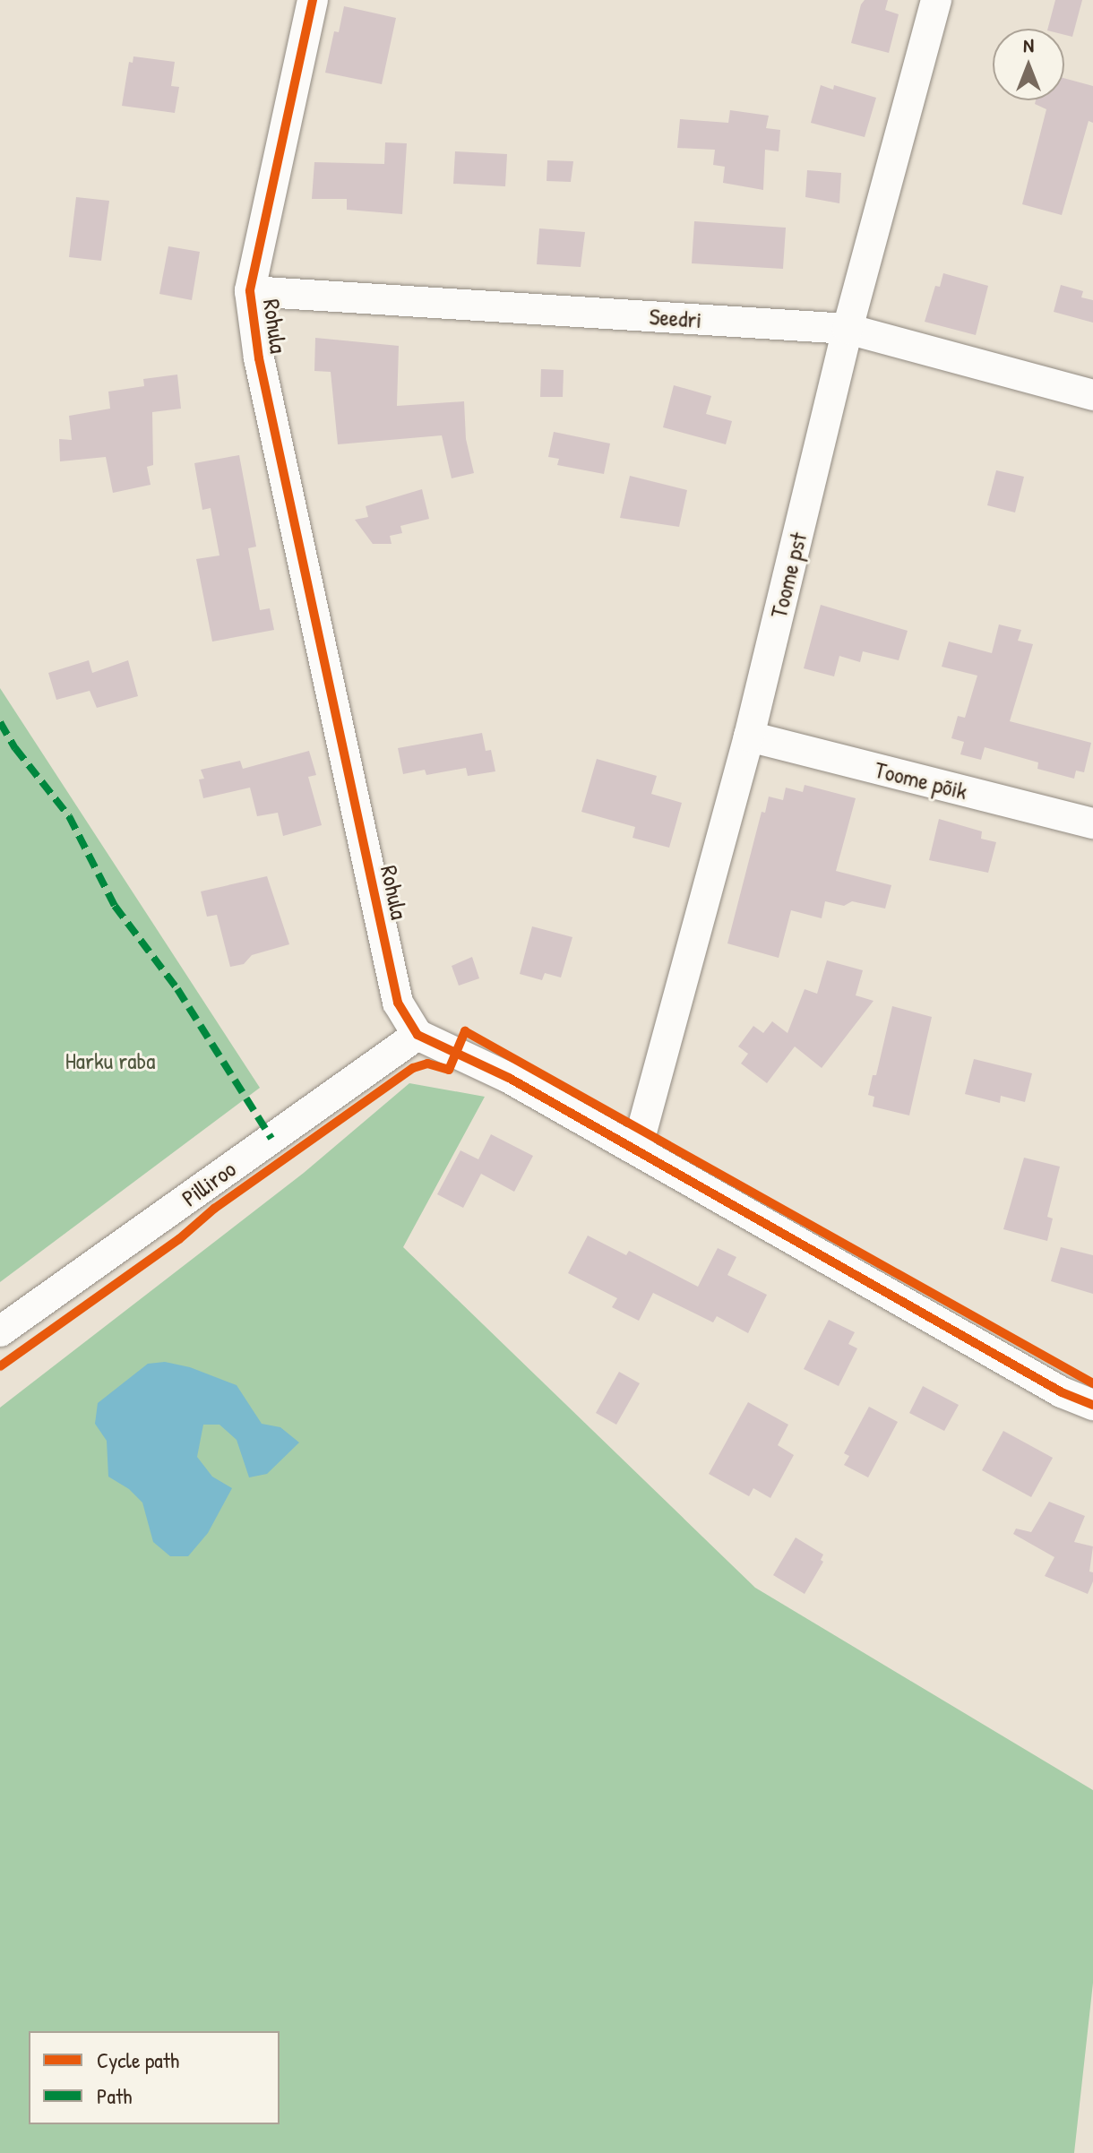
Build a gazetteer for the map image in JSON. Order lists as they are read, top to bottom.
{
  "streets": {
    "street": [
      "Seedri",
      "Rohula",
      "Toome pst",
      "Toome põik",
      "Pilliroo"
    ]
  },
  "crossings": [
    ["Seedri", "Rohula"],
    ["Seedri", "Toome pst"],
    ["Rohula", "Pilliroo"],
    ["Toome pst", "Toome põik"]
  ],
  "parks": ["Harku raba"],
  "legend": ["Cycle path", "Path"],
  "north": "top"
}
